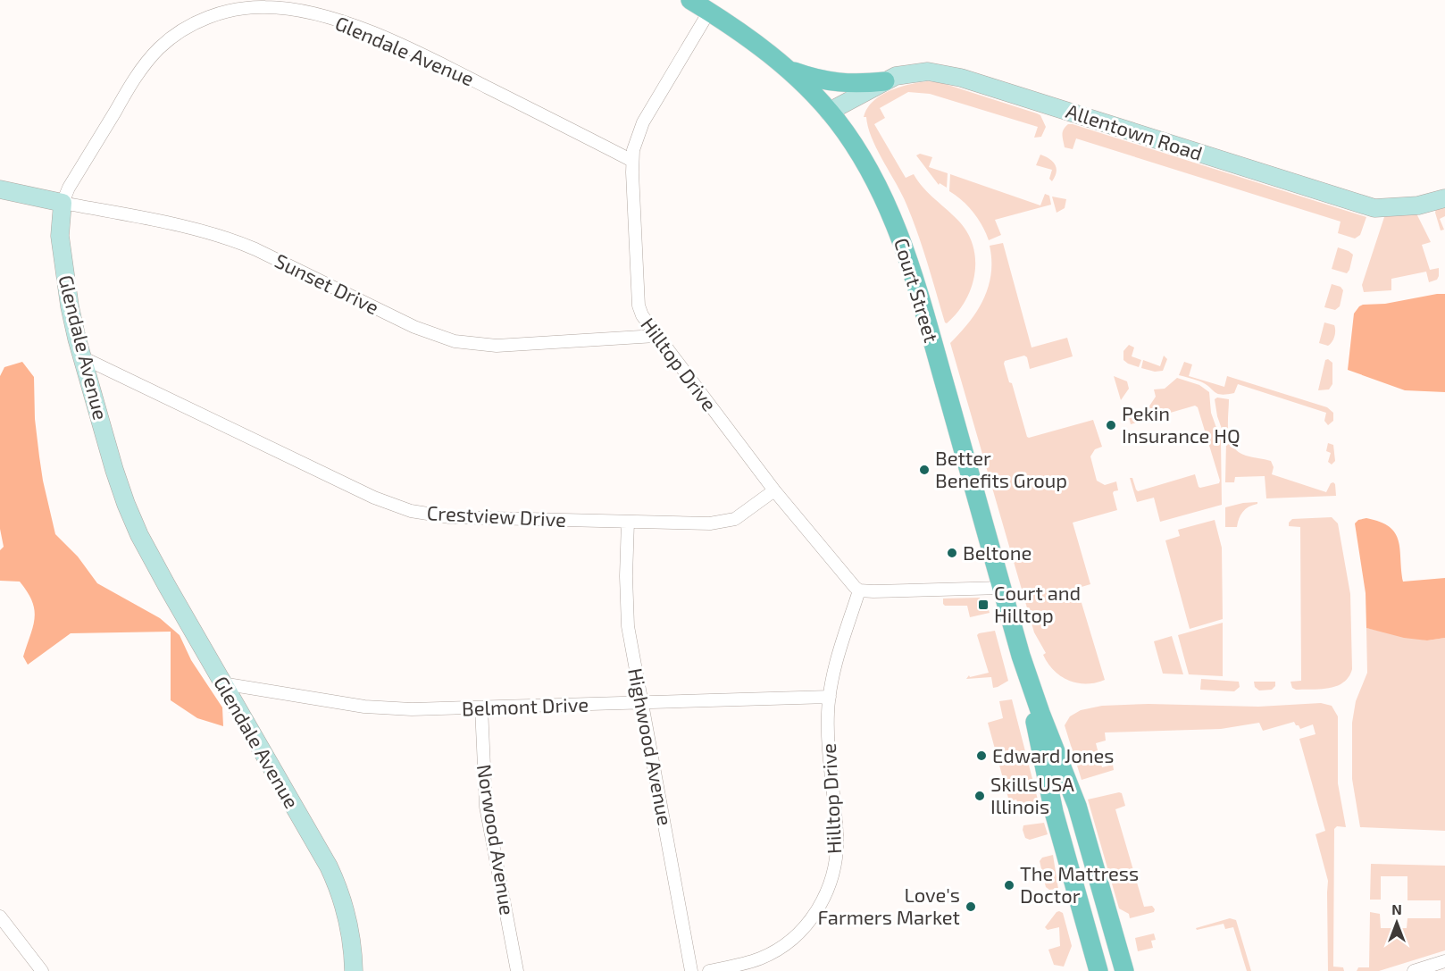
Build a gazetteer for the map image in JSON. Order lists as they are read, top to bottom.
{
  "streets": {
    "main road": ["Court Street"],
    "street": [
      "Glendale Avenue",
      "Allentown Road",
      "Sunset Drive",
      "Hilltop Drive",
      "Crestview Drive",
      "Belmont Drive",
      "Highwood Avenue",
      "Norwood Avenue"
    ]
  },
  "crossings": [
    ["Glendale Avenue", "Sunset Drive"],
    ["Glendale Avenue", "Hilltop Drive"],
    ["Glendale Avenue", "Crestview Drive"],
    ["Glendale Avenue", "Belmont Drive"],
    ["Allentown Road", "Court Street"],
    ["Sunset Drive", "Hilltop Drive"],
    ["Court Street", "Hilltop Drive"],
    ["Hilltop Drive", "Crestview Drive"],
    ["Hilltop Drive", "Belmont Drive"],
    ["Crestview Drive", "Highwood Avenue"],
    ["Belmont Drive", "Highwood Avenue"],
    ["Belmont Drive", "Norwood Avenue"]
  ],
  "places": {
    "other": [
      "Pekin Insurance HQ",
      "Better Benefits Group",
      "Beltone",
      "Edward Jones",
      "SkillsUSA Illinois",
      "The Mattress Doctor",
      "Love's Farmers Market"
    ],
    "transit": ["Court and Hilltop"]
  },
  "north": "top"
}
